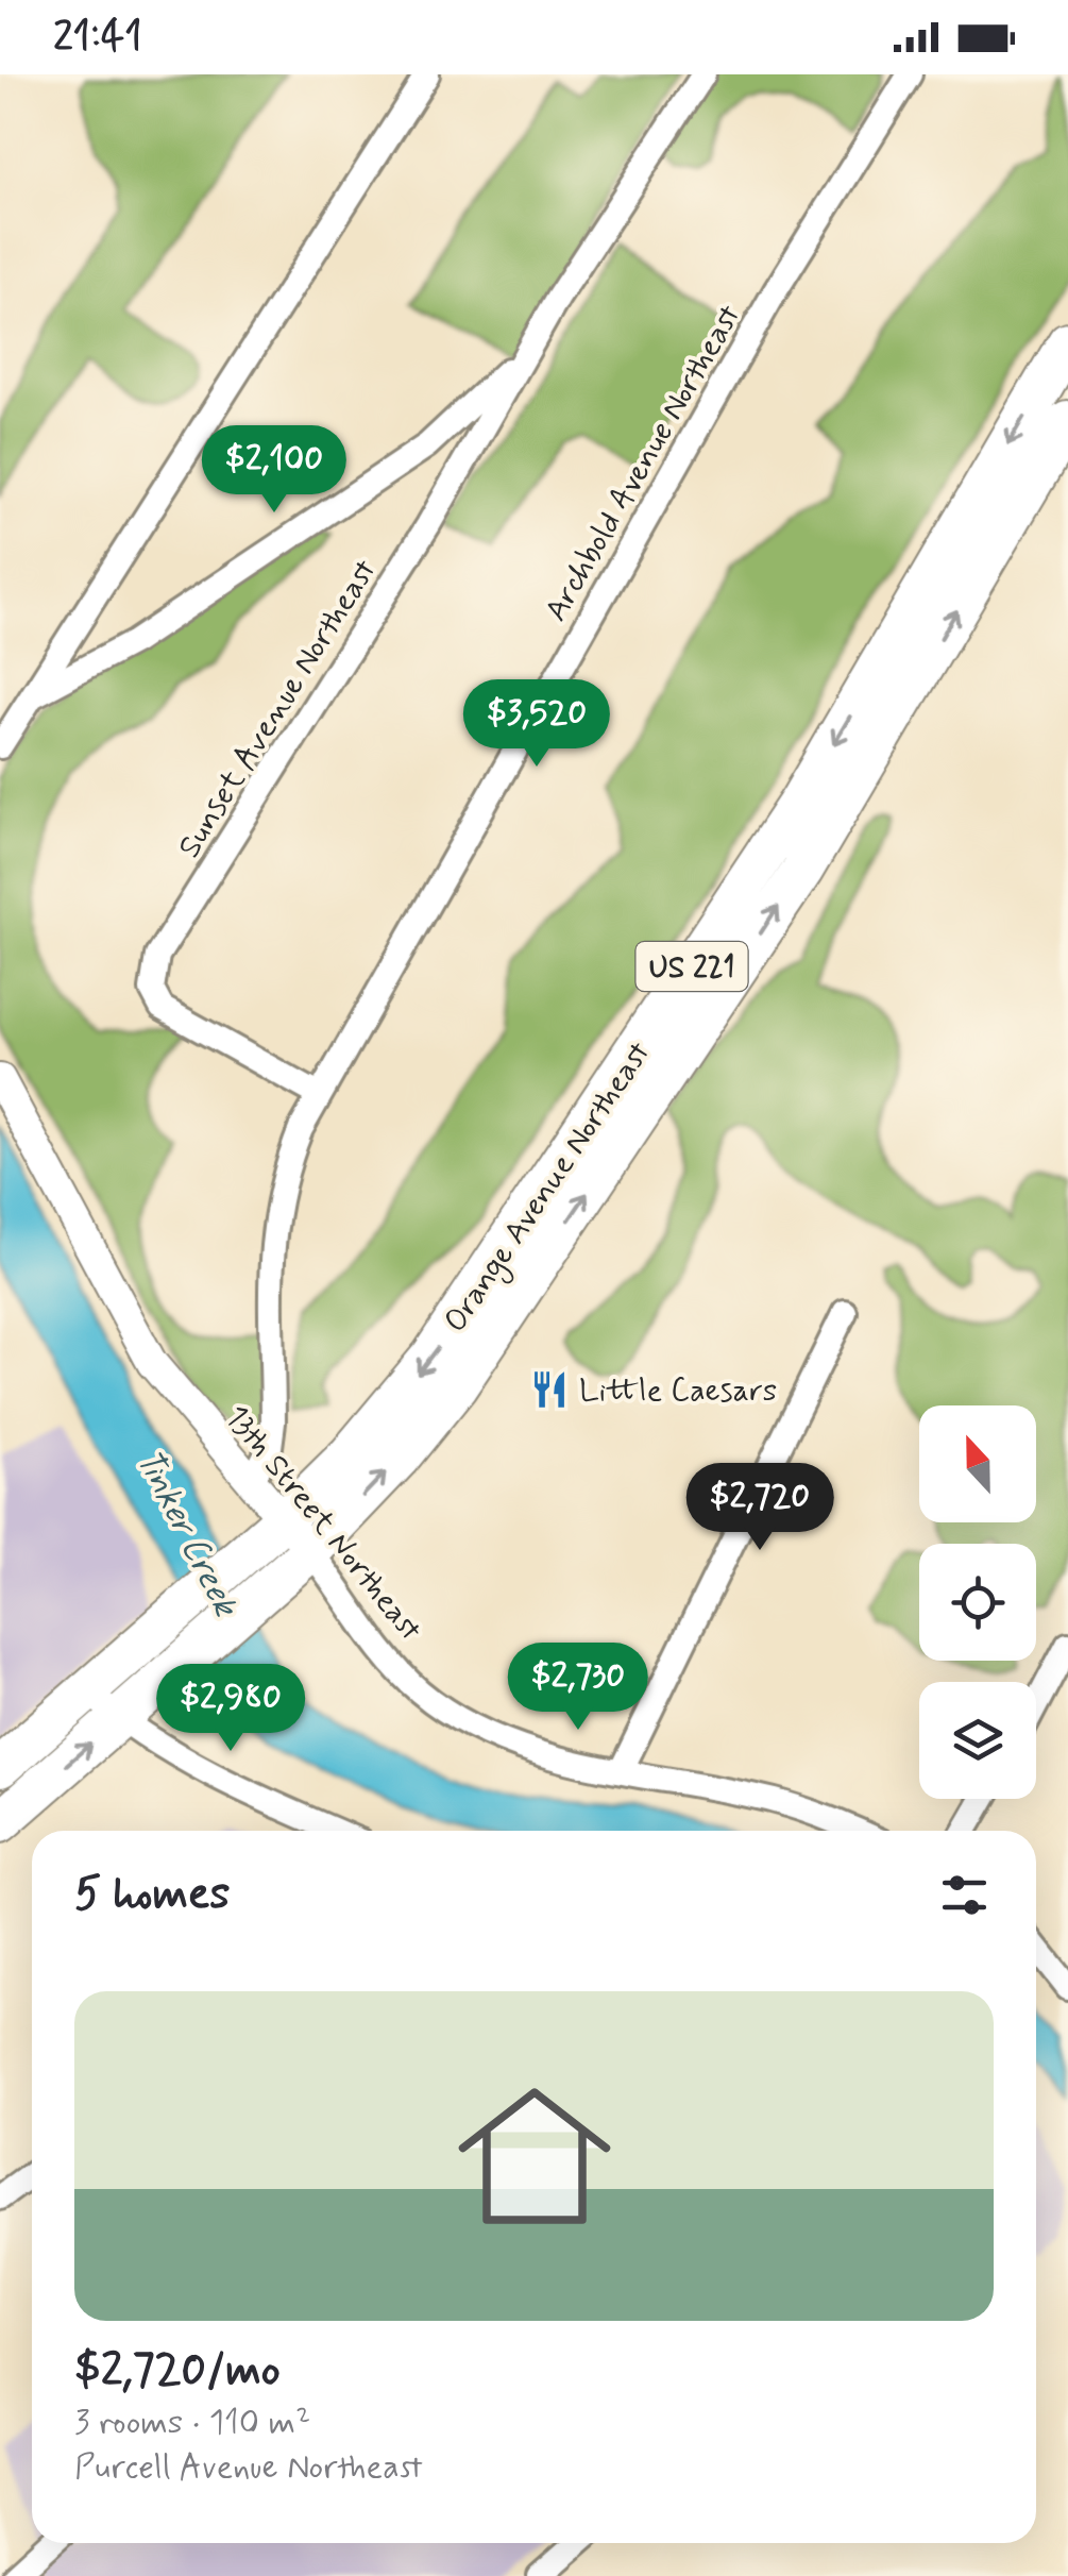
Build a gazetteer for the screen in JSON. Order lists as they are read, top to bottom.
{
  "streets": {
    "highway": ["US 221", "Orange Avenue Northeast"],
    "street": ["Archbold Avenue Northeast", "Sunset Avenue Northeast", "13th Street Northeast"]
  },
  "crossings": [
    ["Archbold Avenue Northeast", "Sunset Avenue Northeast"],
    ["Archbold Avenue Northeast", "13th Street Northeast"],
    ["Orange Avenue Northeast", "13th Street Northeast"]
  ],
  "water": ["Tinker Creek"],
  "places": {
    "restaurant": ["Little Caesars"]
  },
  "north": "top",
  "page": {
    "status": "21:41",
    "price": [
      "$2,100",
      "$3,520",
      "$2,720",
      "$2,730",
      "$2,980"
    ],
    "heading": "5 homes",
    "list": [
      {
        "name": "$2,720/mo",
        "note": "3 rooms · 110 m² · Purcell Avenue Northeast"
      }
    ]
  }
}
